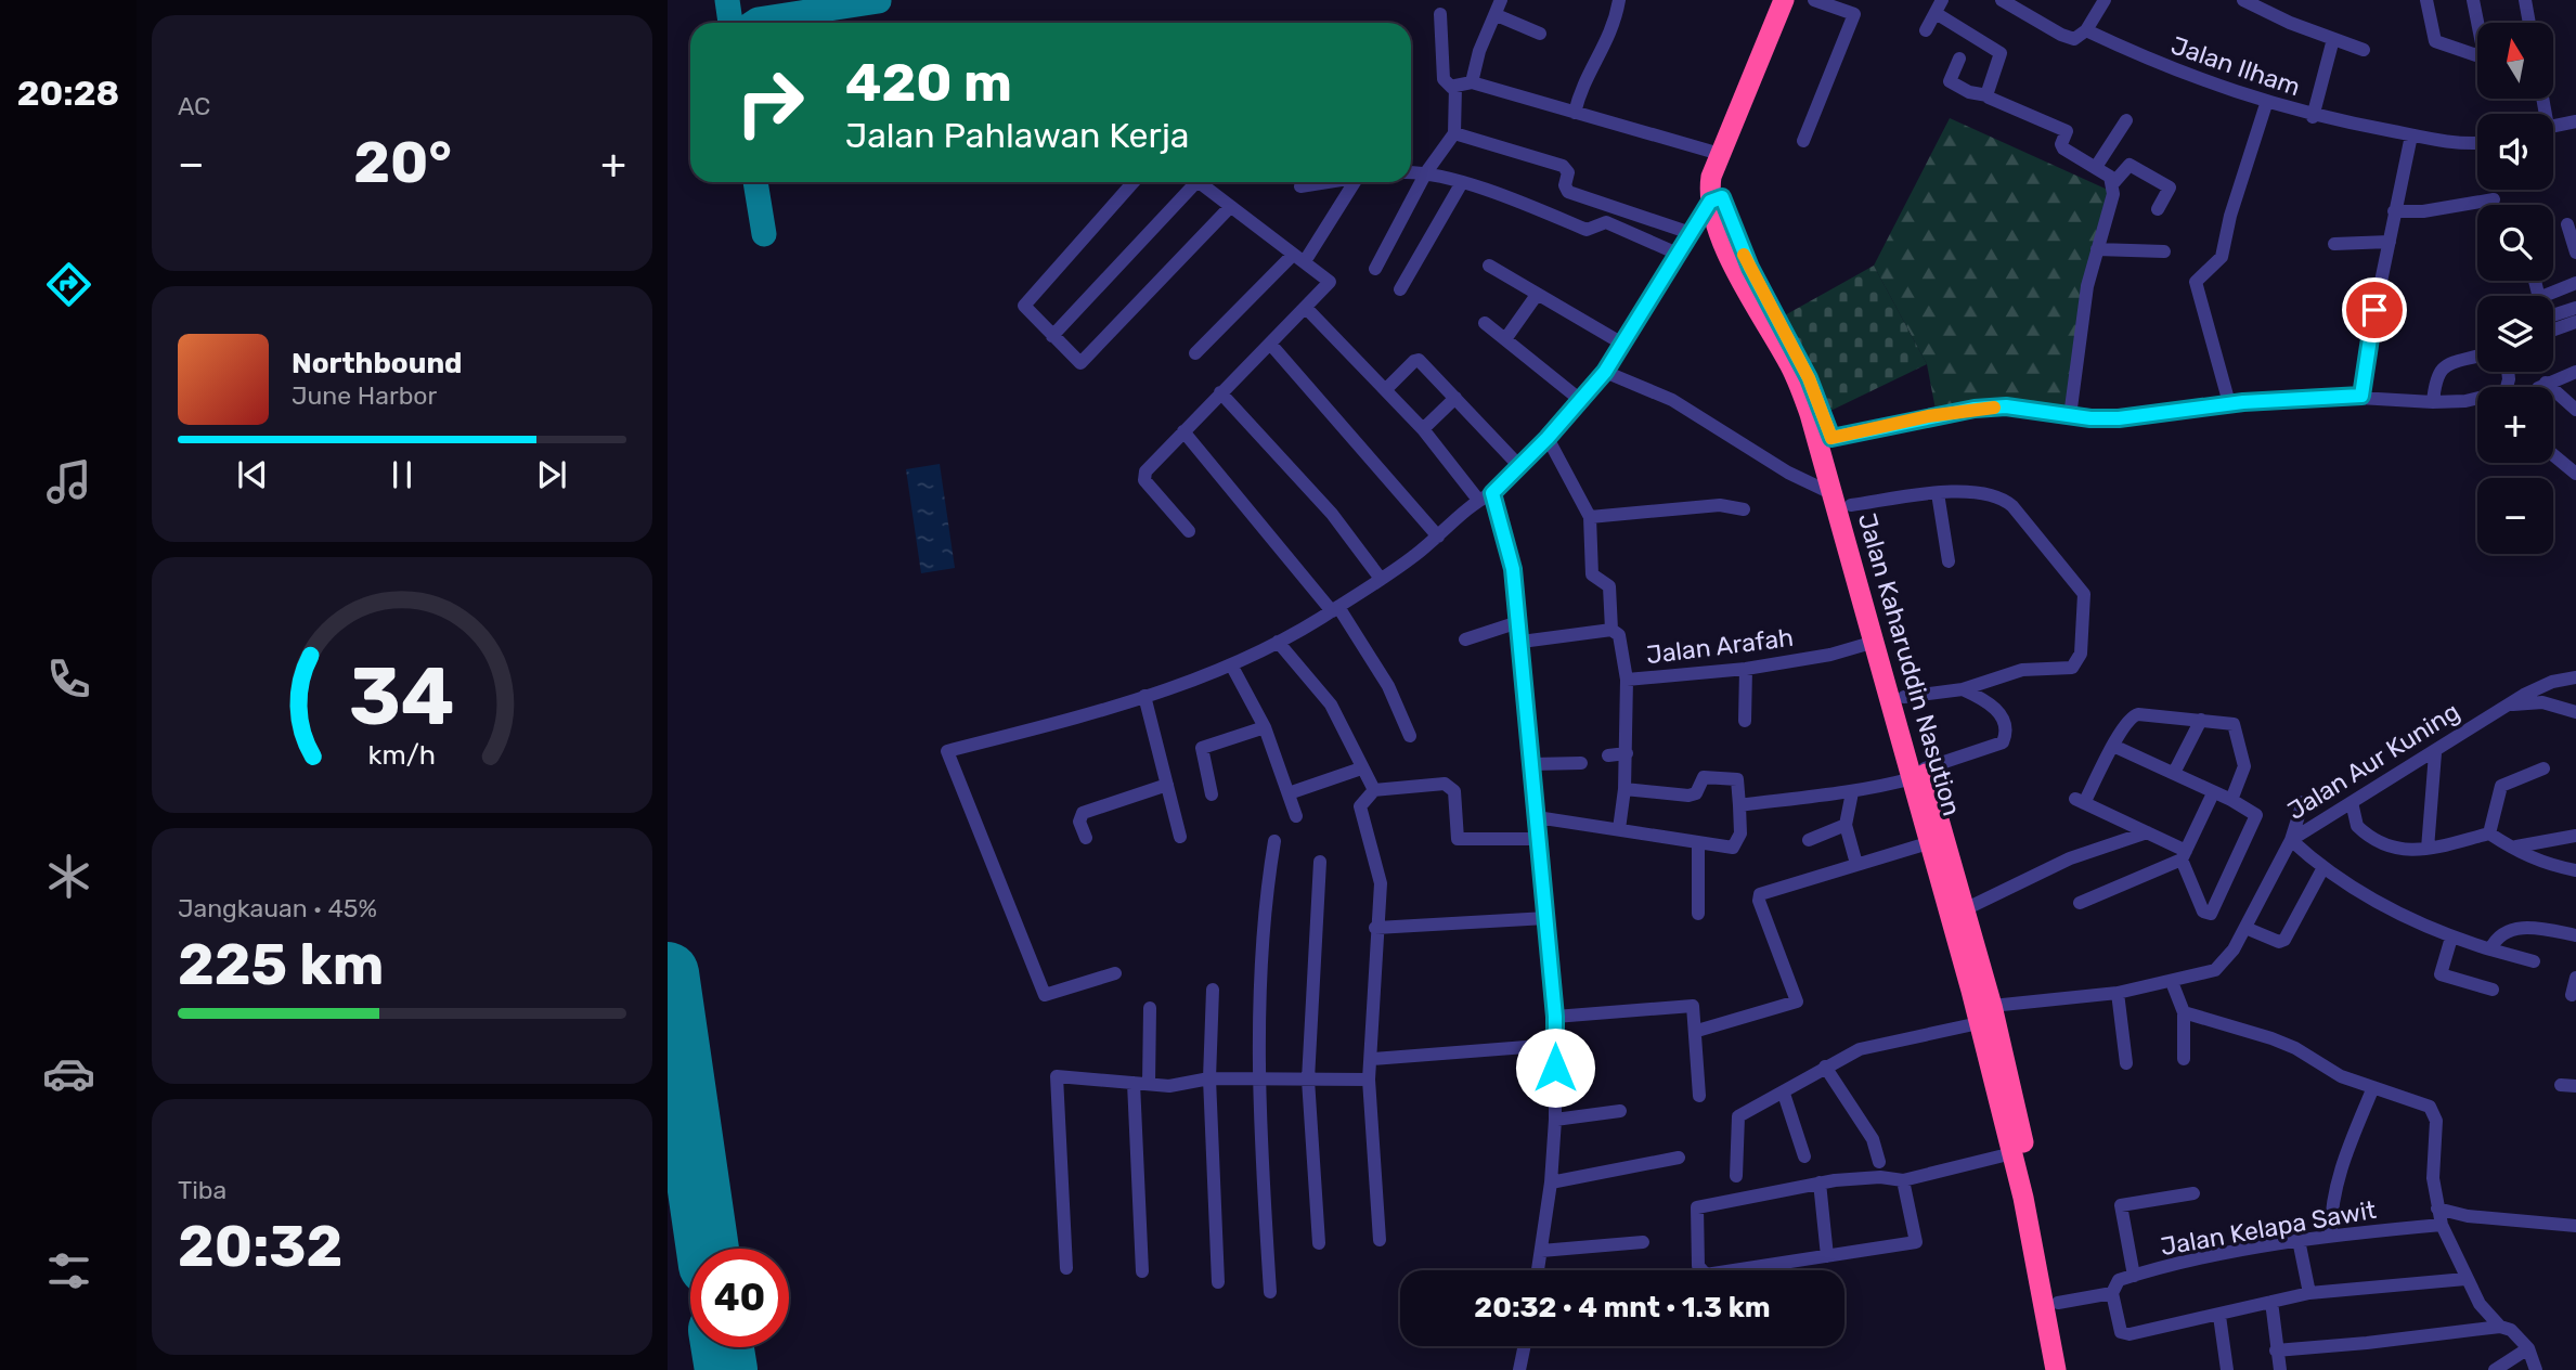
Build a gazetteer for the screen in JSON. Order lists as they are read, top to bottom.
{
  "streets": {
    "highway": ["Jalan Kaharuddin Nasution"],
    "street": [
      "Jalan Ilham",
      "Jalan Arafah",
      "Jalan Aur Kuning",
      "Jalan Kelapa Sawit"
    ]
  },
  "crossings": [
    ["Jalan Arafah", "Jalan Kaharuddin Nasution"],
    ["Jalan Kaharuddin Nasution", "Jalan Aur Kuning"],
    ["Jalan Kaharuddin Nasution", "Jalan Kelapa Sawit"]
  ],
  "north": "top",
  "page": {
    "tabs": "20:28",
    "tile": [
      "AC",
      ["Jangkauan · 45%", "225 km"],
      ["Tiba", "20:32"]
    ],
    "map_buttons": ["+", "−"],
    "turn": ["420 m", "Jalan Pahlawan Kerja"],
    "heat": ["−", "20°", "+"],
    "song": ["Northbound", "June Harbor"],
    "limit": "40",
    "trip": "20:32 · 4 mnt · 1.3 km",
    "gauge": ["34", "km/h"]
  }
}
